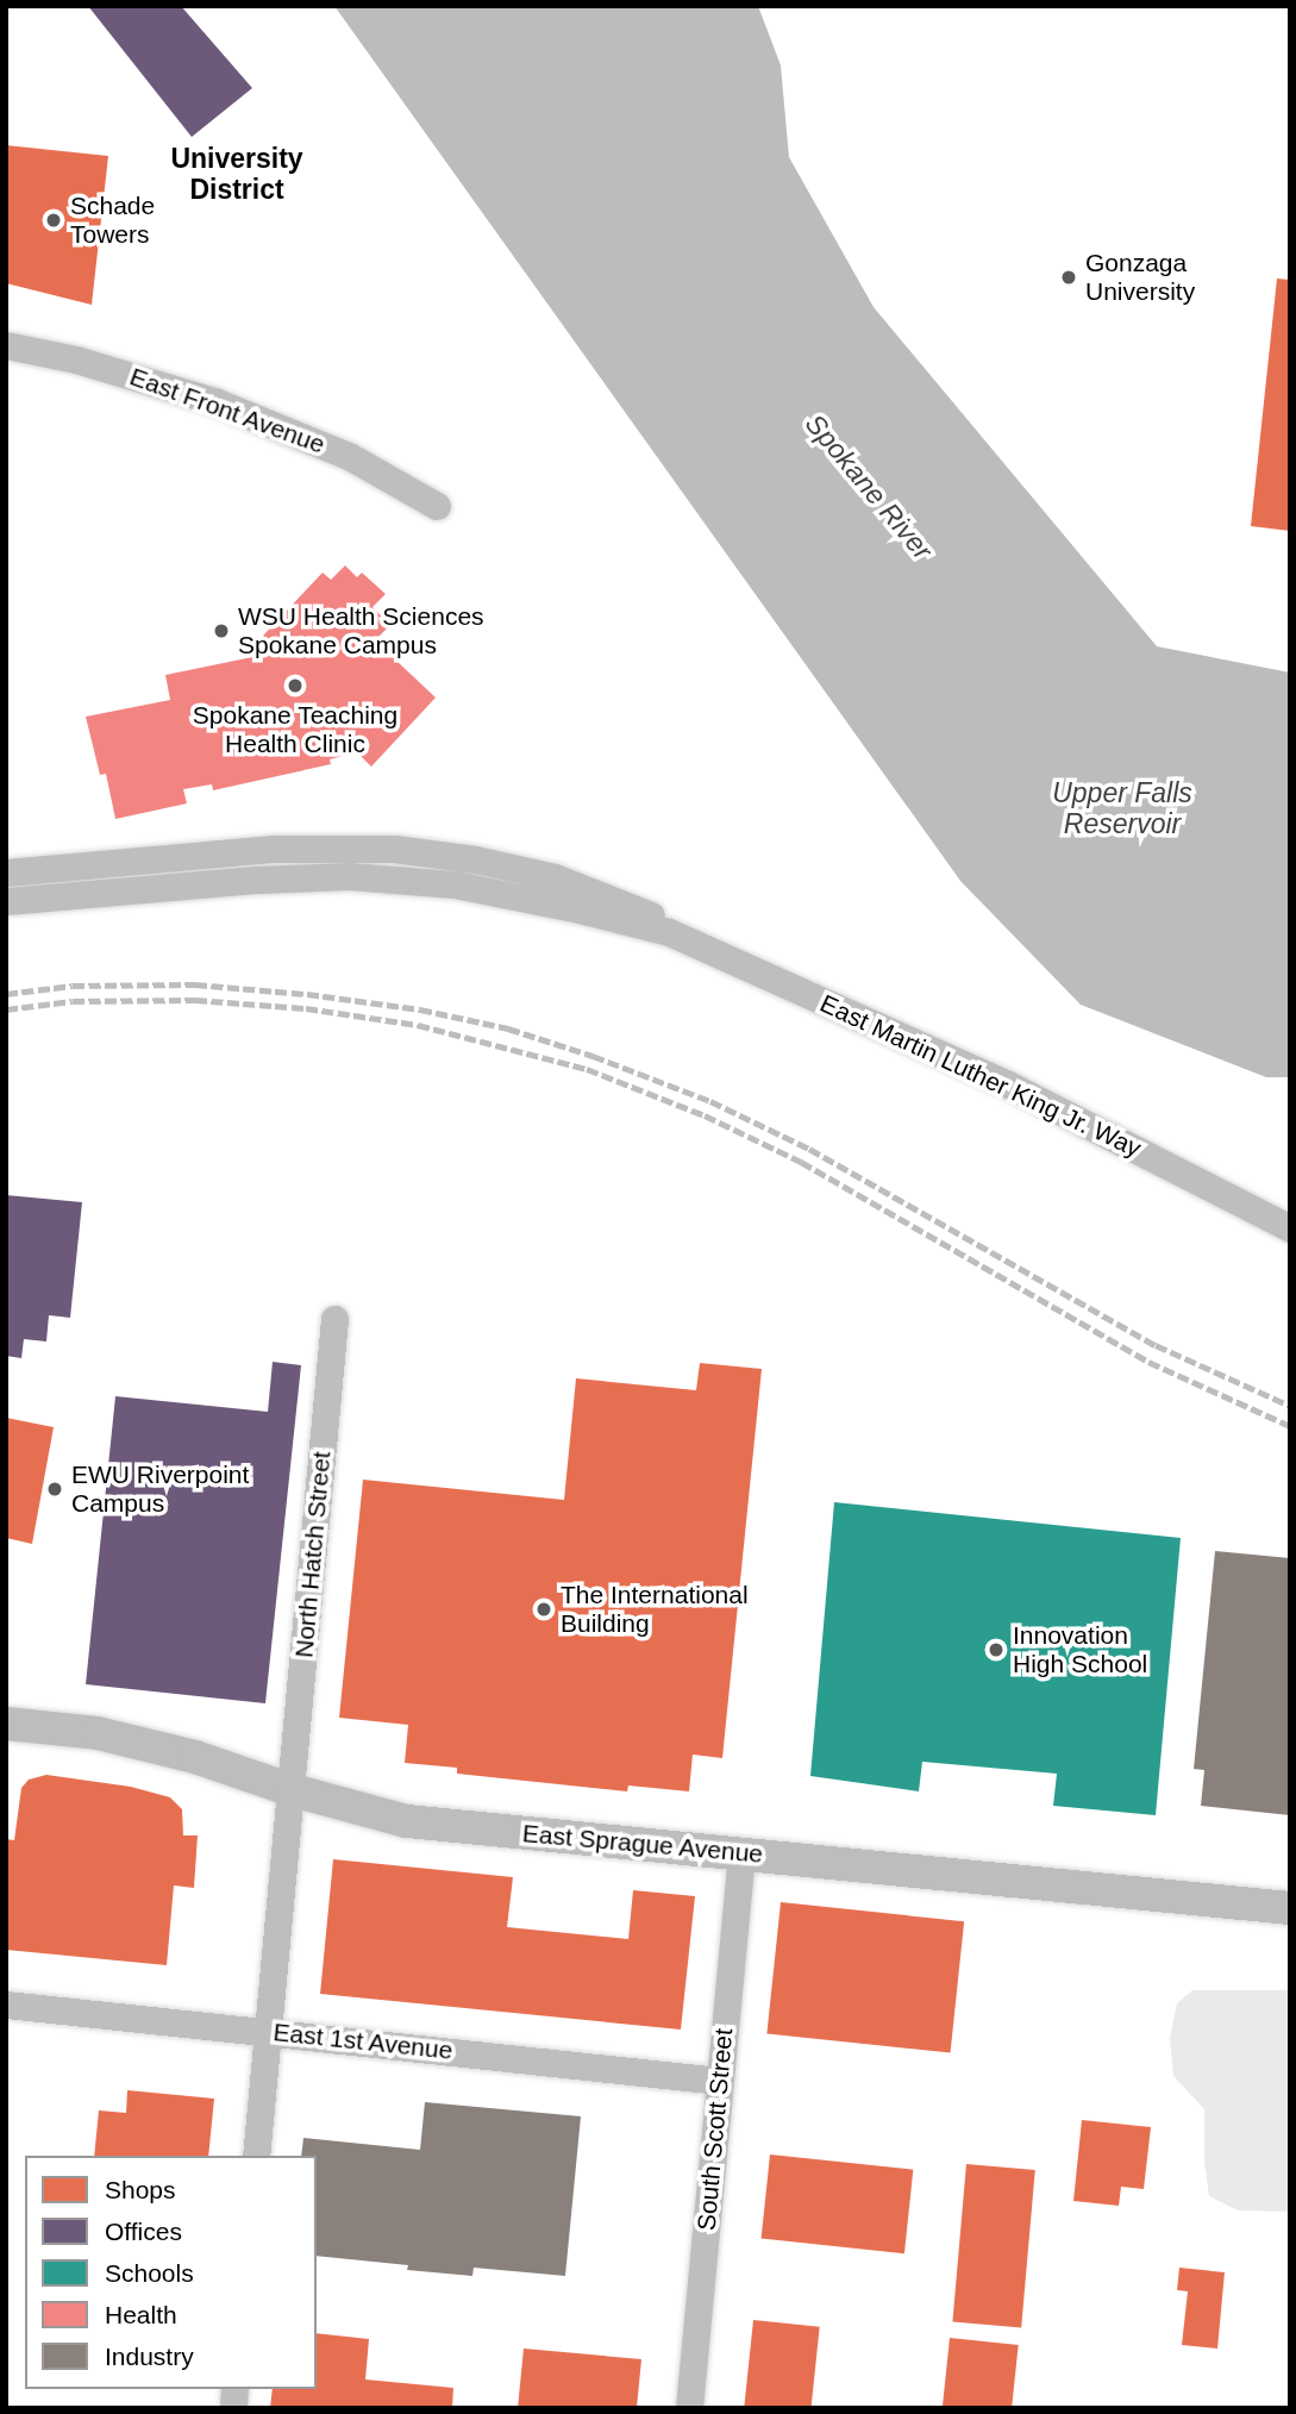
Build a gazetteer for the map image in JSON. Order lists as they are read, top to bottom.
{
  "streets": {
    "main road": ["East Sprague Avenue"],
    "street": [
      "East Front Avenue",
      "East Martin Luther King Jr. Way",
      "North Hatch Street",
      "East 1st Avenue",
      "South Scott Street"
    ]
  },
  "crossings": [
    ["North Hatch Street", "East Sprague Avenue"],
    ["North Hatch Street", "East 1st Avenue"],
    ["East Sprague Avenue", "South Scott Street"],
    ["East 1st Avenue", "South Scott Street"]
  ],
  "districts": ["University District"],
  "water": ["Spokane River", "Upper Falls Reservoir"],
  "places": [
    "Schade Towers",
    "Gonzaga University",
    "WSU Health Sciences Spokane Campus",
    "Spokane Teaching Health Clinic",
    "EWU Riverpoint Campus",
    "The International Building",
    "Innovation High School"
  ],
  "legend": [
    "Shops",
    "Offices",
    "Schools",
    "Health",
    "Industry"
  ]
}
